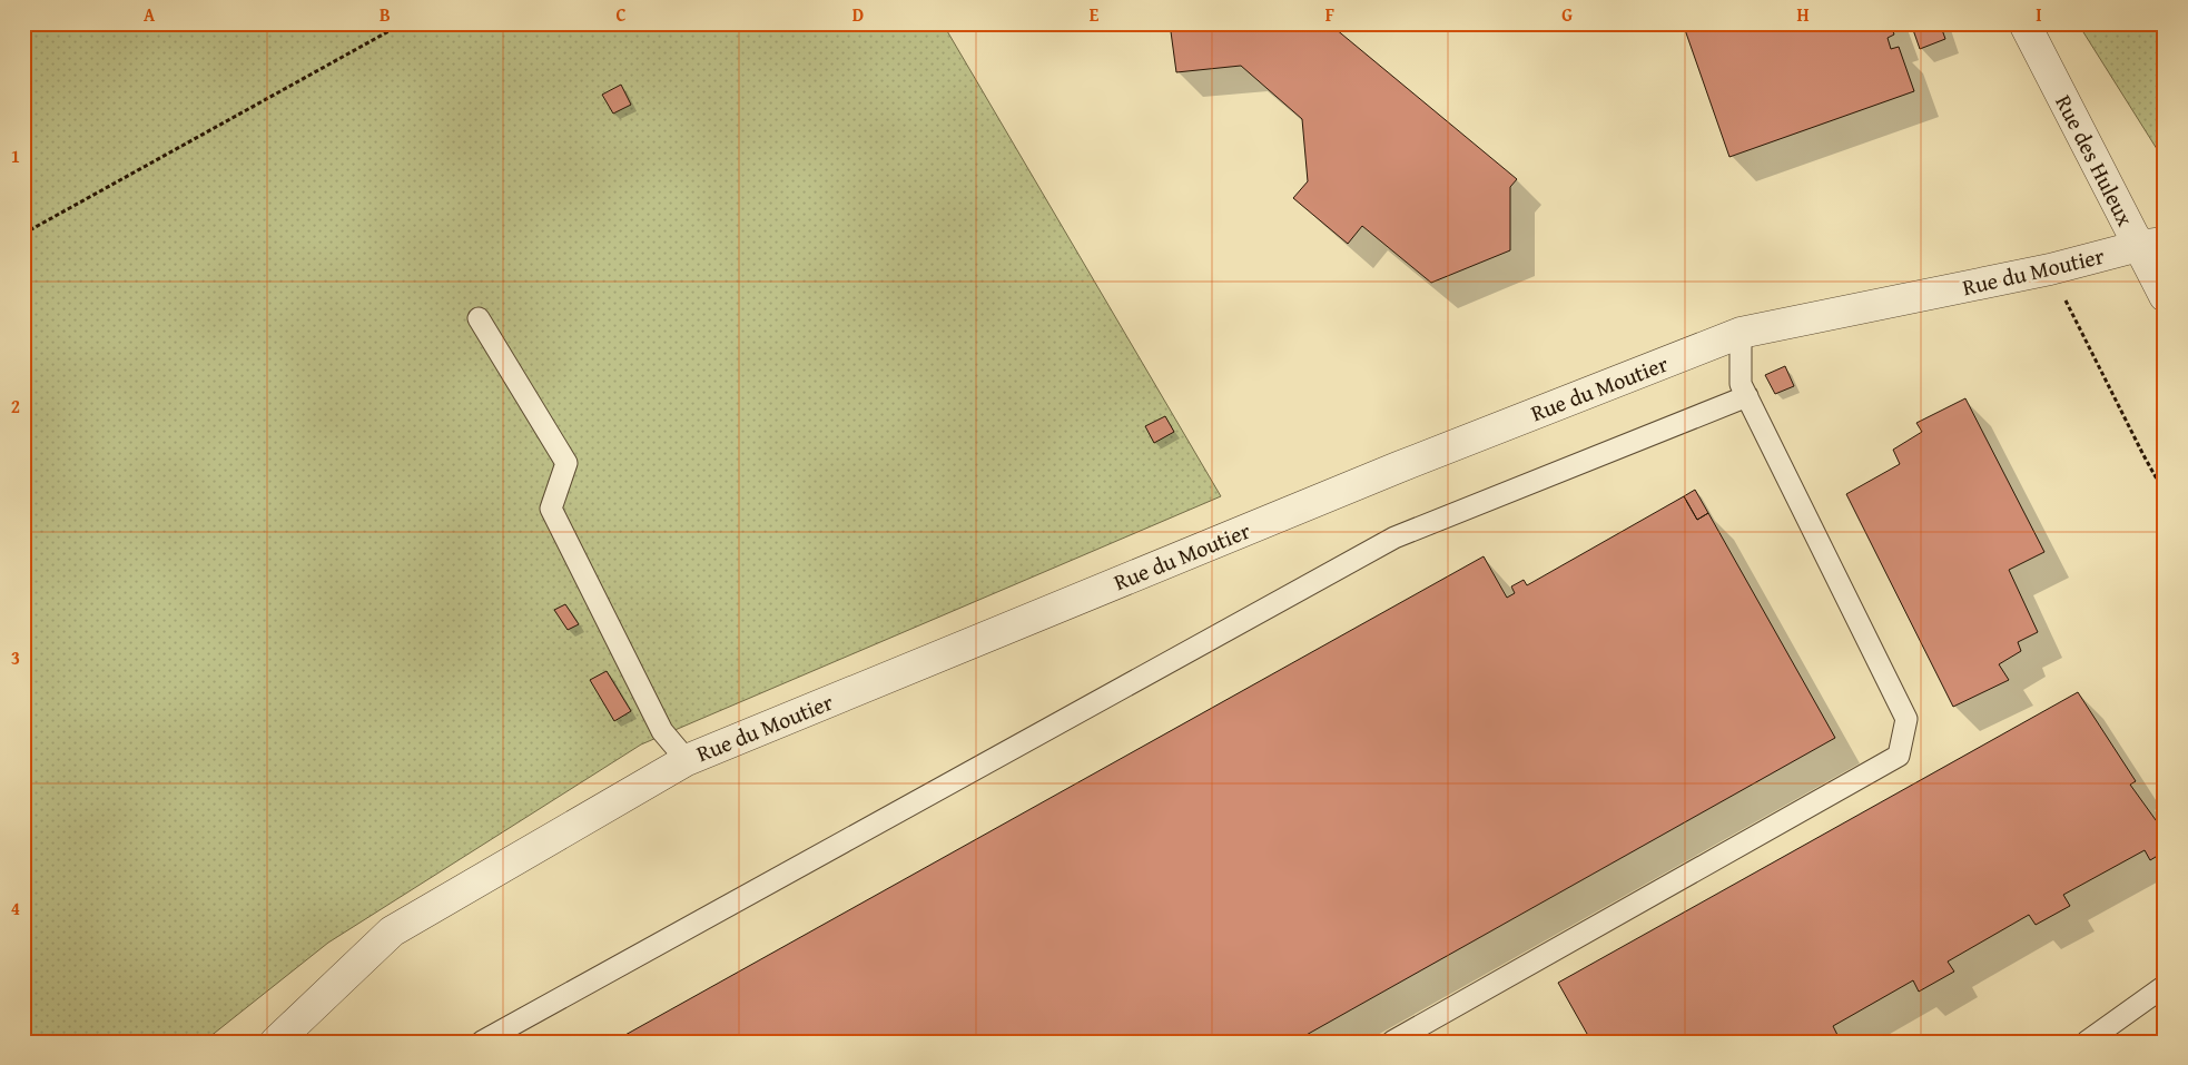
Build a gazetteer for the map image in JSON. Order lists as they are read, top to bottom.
{
  "streets": {
    "street": ["Rue des Huleux", "Rue du Moutier"]
  },
  "crossings": [
    ["Rue des Huleux", "Rue du Moutier"]
  ],
  "grid": {
    "columns": [
      "A",
      "B",
      "C",
      "D",
      "E",
      "F",
      "G",
      "H",
      "I"
    ],
    "rows": [
      "1",
      "2",
      "3",
      "4"
    ]
  }
}
